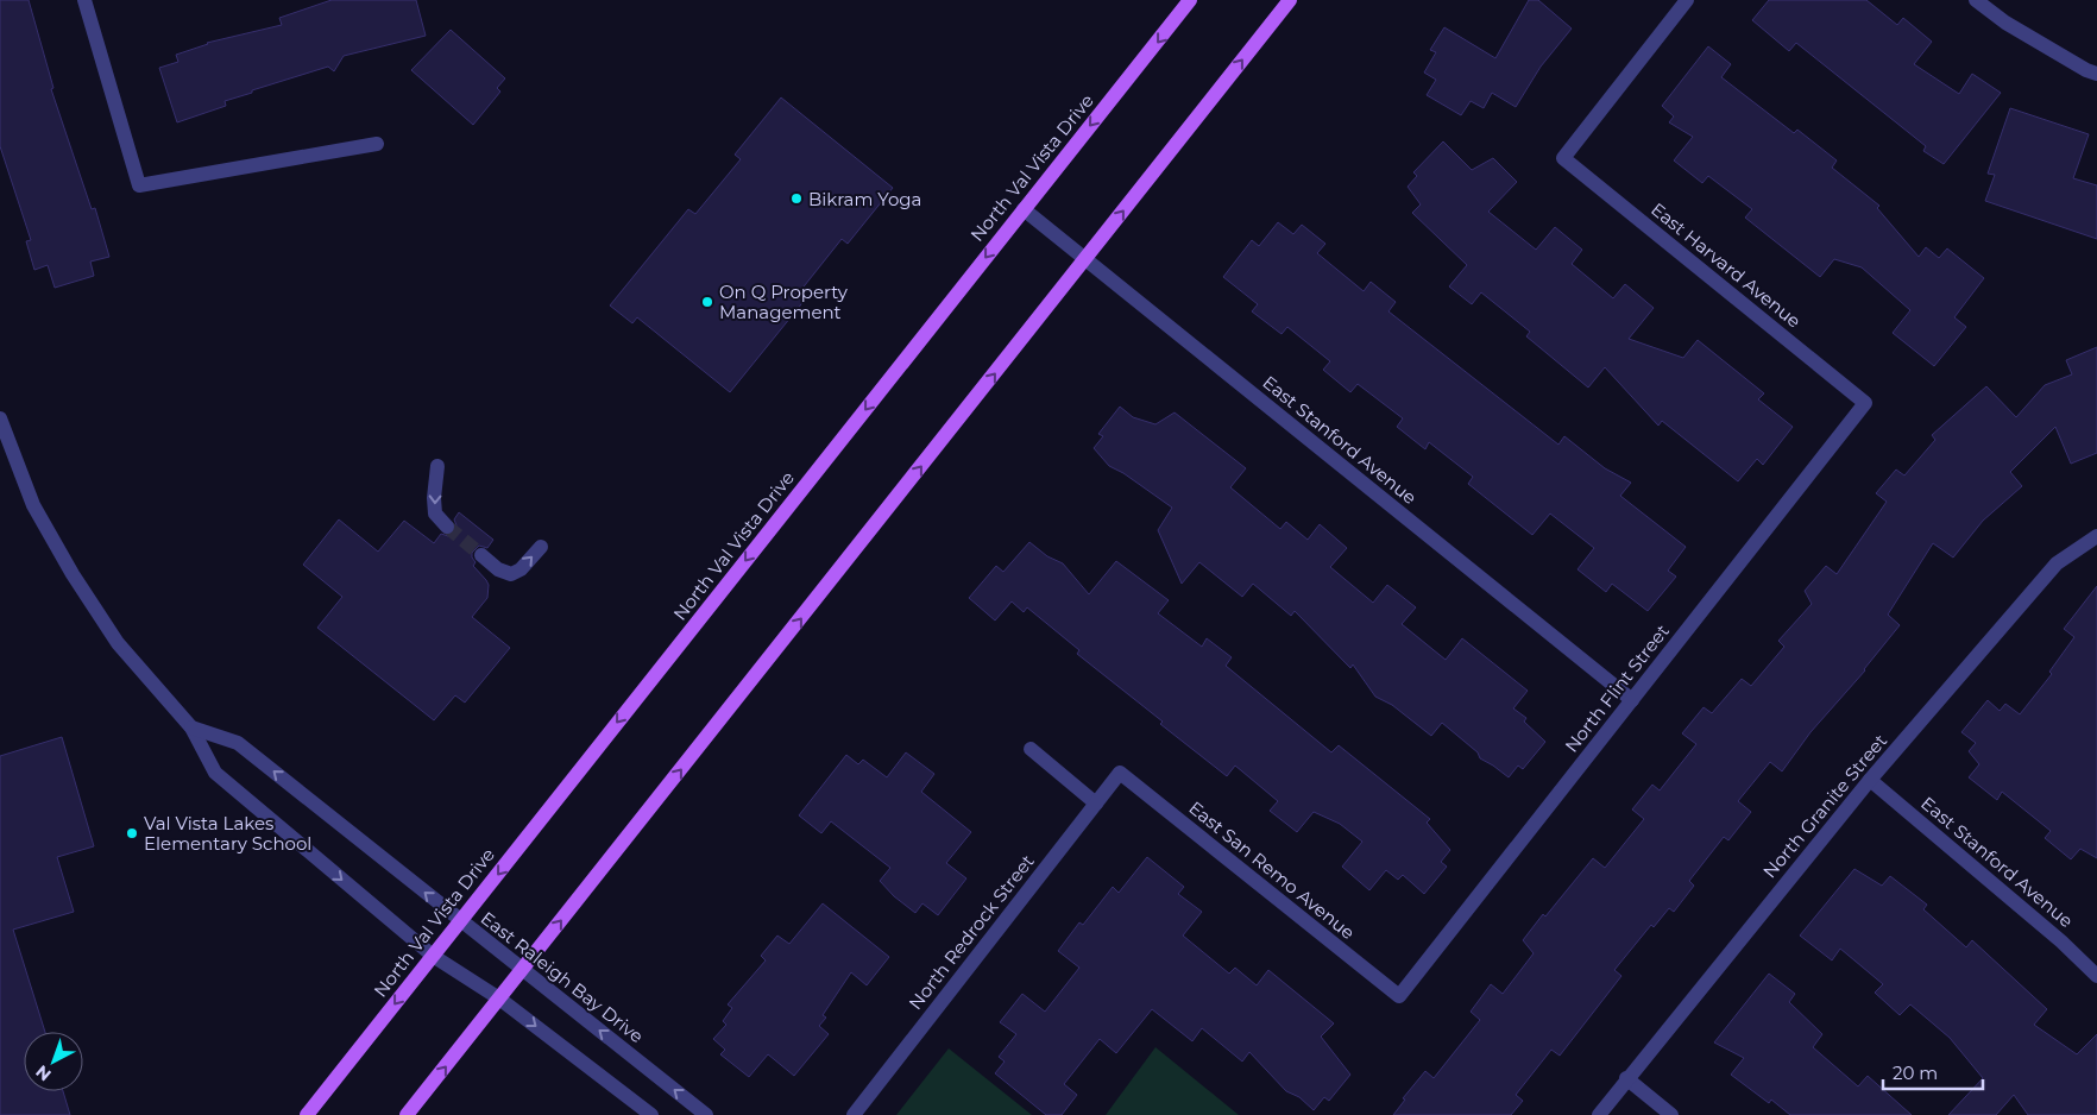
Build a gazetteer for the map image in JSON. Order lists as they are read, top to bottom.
{
  "streets": {
    "main road": ["North Val Vista Drive"],
    "street": [
      "East Harvard Avenue",
      "East Stanford Avenue",
      "North Flint Street",
      "North Granite Street",
      "East San Remo Avenue",
      "North Redrock Street",
      "East Raleigh Bay Drive"
    ]
  },
  "crossings": [
    ["North Val Vista Drive", "East Stanford Avenue"],
    ["North Val Vista Drive", "East Raleigh Bay Drive"],
    ["East Harvard Avenue", "North Flint Street"],
    ["East Stanford Avenue", "North Flint Street"],
    ["East Stanford Avenue", "North Granite Street"],
    ["North Flint Street", "East San Remo Avenue"],
    ["East San Remo Avenue", "North Redrock Street"]
  ],
  "places": ["Bikram Yoga", "On Q Property Management", "Val Vista Lakes Elementary School"],
  "scale_bar": "20 m",
  "north": "bottom left"
}
